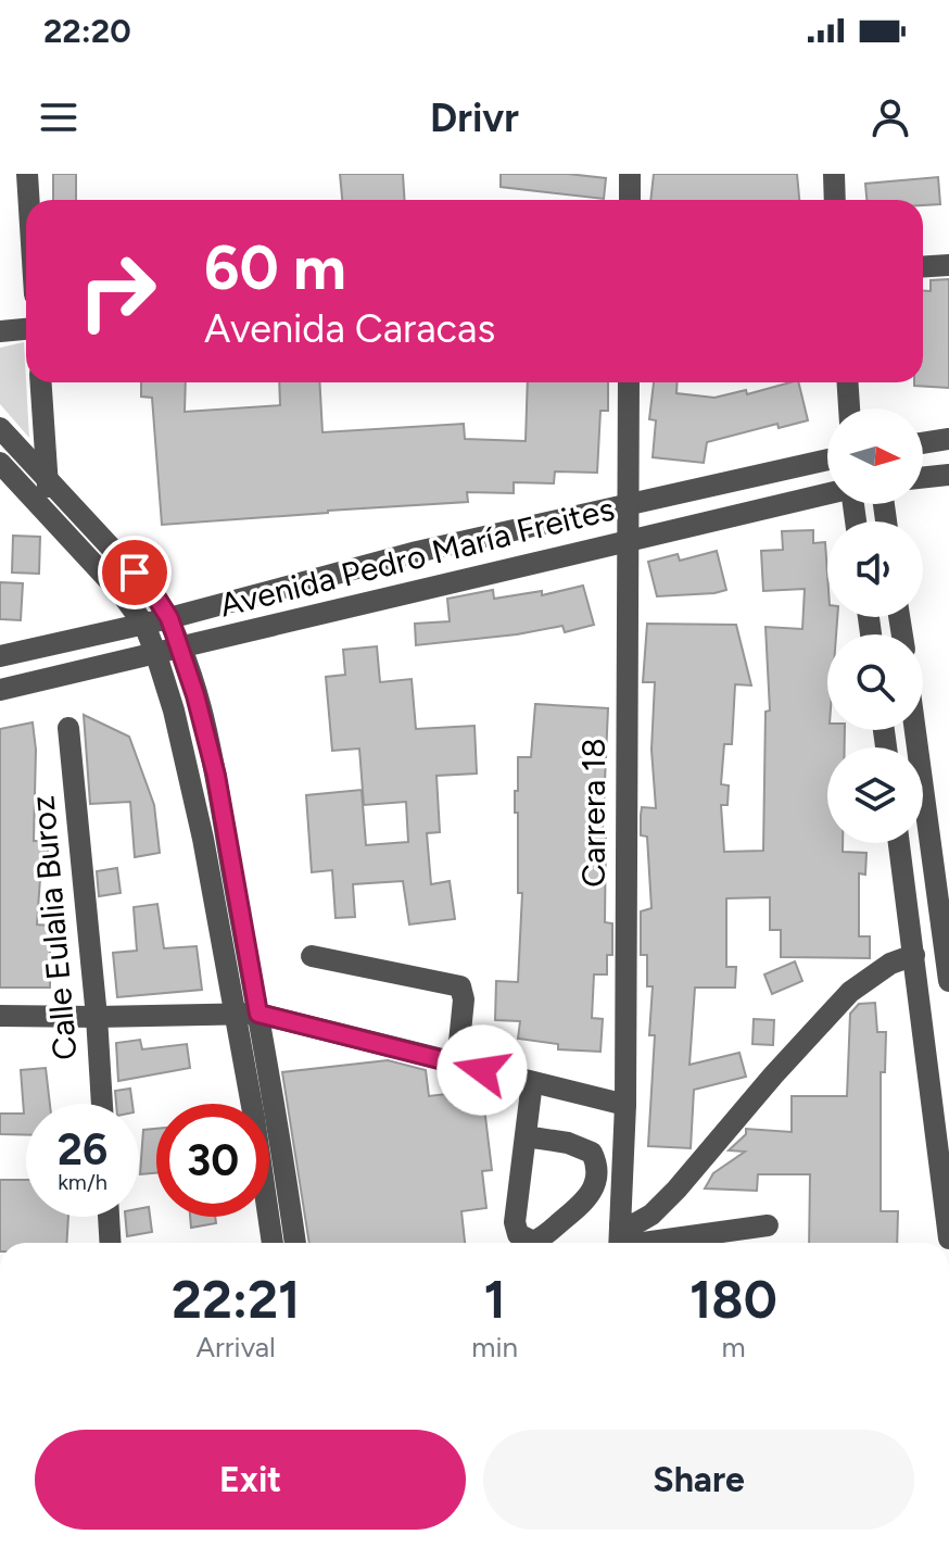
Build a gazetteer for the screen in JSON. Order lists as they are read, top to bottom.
{
  "streets": {
    "street": ["Avenida Pedro María Freites", "Carrera 18", "Calle Eulalia Buroz"]
  },
  "crossings": [
    ["Avenida Pedro María Freites", "Carrera 18"]
  ],
  "north": "right",
  "page": {
    "status": "22:20",
    "header": "Drivr",
    "turn": ["60 m", "Avenida Caracas"],
    "speed": "26 km/h",
    "limit": "30",
    "eta": [
      "22:21",
      "Arrival",
      "1",
      "min",
      "180",
      "m"
    ],
    "buttons": ["Exit", "Share"]
  }
}
